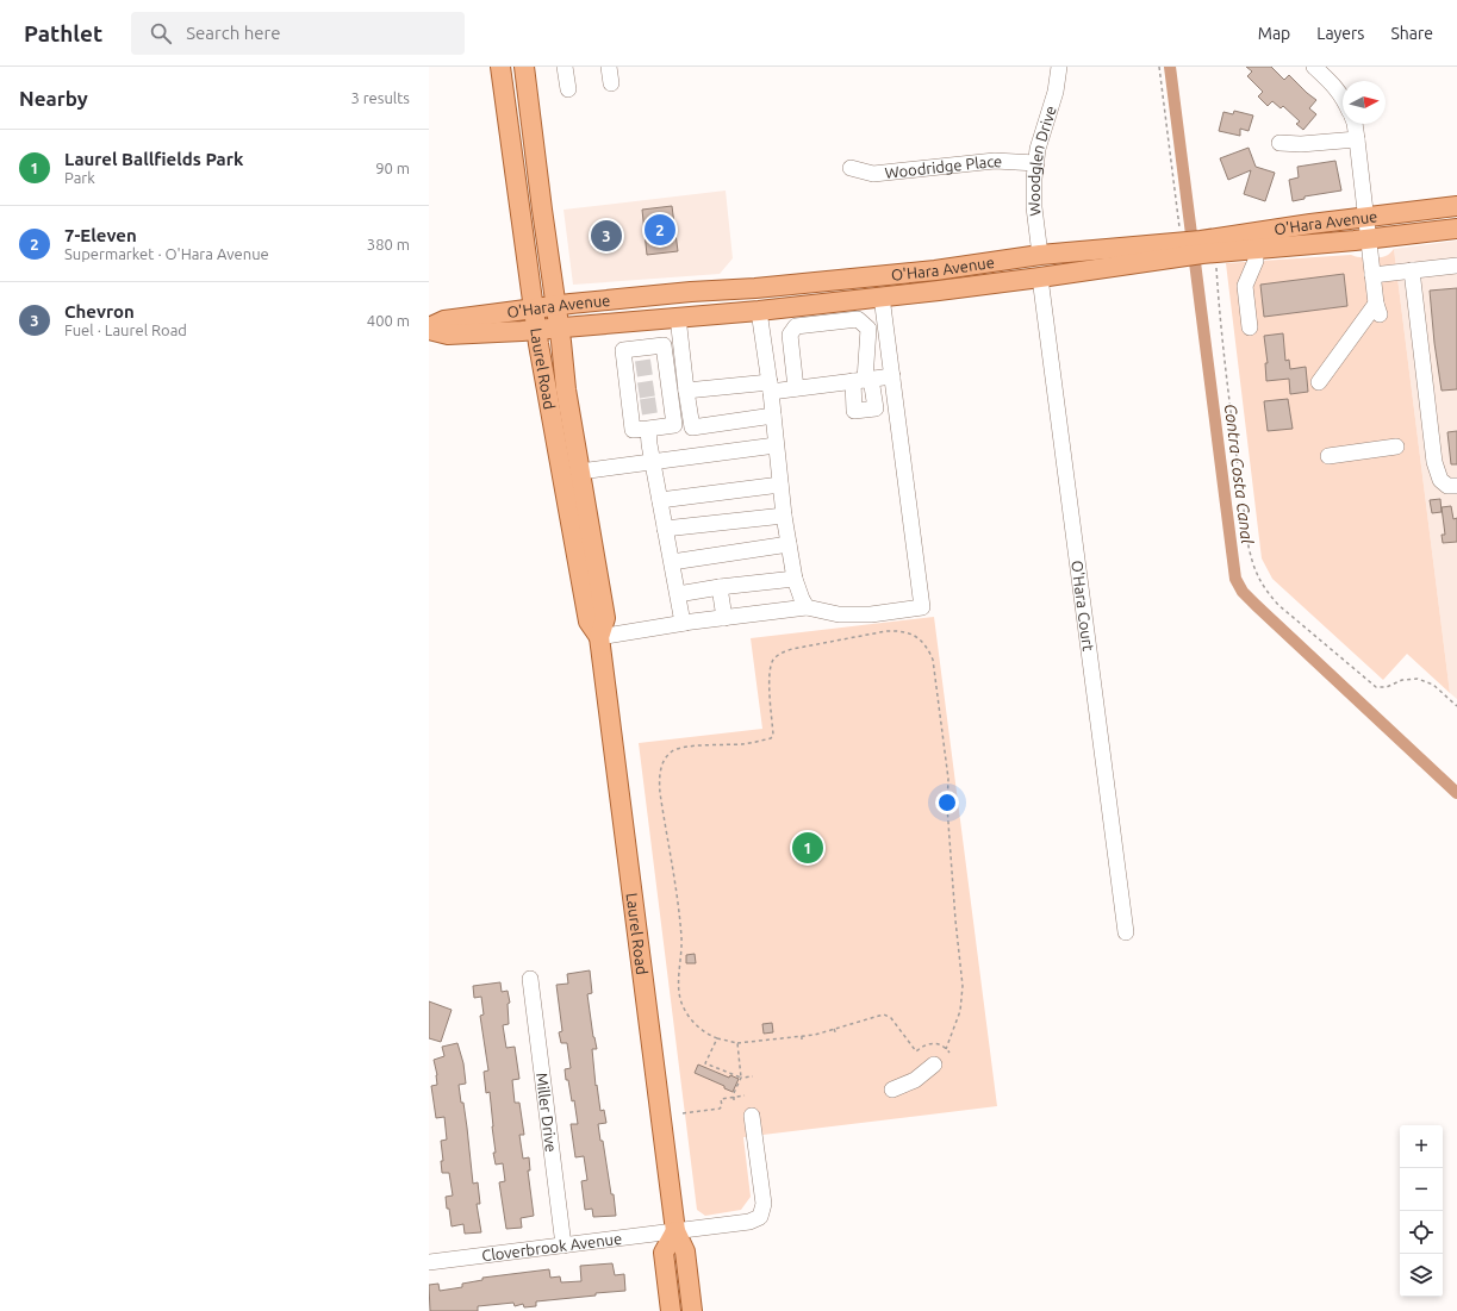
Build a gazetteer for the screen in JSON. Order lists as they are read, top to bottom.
{
  "streets": {
    "main road": ["O'Hara Avenue", "Laurel Road"],
    "street": [
      "Woodglen Drive",
      "Woodridge Place",
      "O'Hara Court",
      "Miller Drive",
      "Cloverbrook Avenue"
    ]
  },
  "crossings": [
    ["Woodglen Drive", "Woodridge Place"],
    ["Woodglen Drive", "O'Hara Avenue"],
    ["O'Hara Avenue", "Laurel Road"],
    ["O'Hara Avenue", "O'Hara Court"],
    ["Laurel Road", "Cloverbrook Avenue"],
    ["Miller Drive", "Cloverbrook Avenue"]
  ],
  "water": ["Contra Costa Canal"],
  "north": "right",
  "page": {
    "header": "Pathlet",
    "search": "Search here",
    "nav": ["Map", "Layers", "Share"],
    "heading": ["Nearby", "3 results"],
    "list": [
      {
        "mark": "1",
        "name": "Laurel Ballfields Park",
        "note": "Park",
        "value": "90 m"
      },
      {
        "mark": "2",
        "name": "7-Eleven",
        "note": "Supermarket · O'Hara Avenue",
        "value": "380 m"
      },
      {
        "mark": "3",
        "name": "Chevron",
        "note": "Fuel · Laurel Road",
        "value": "400 m"
      }
    ],
    "pins": ["2", "3", "1"],
    "map_buttons": ["+", "−"]
  }
}
